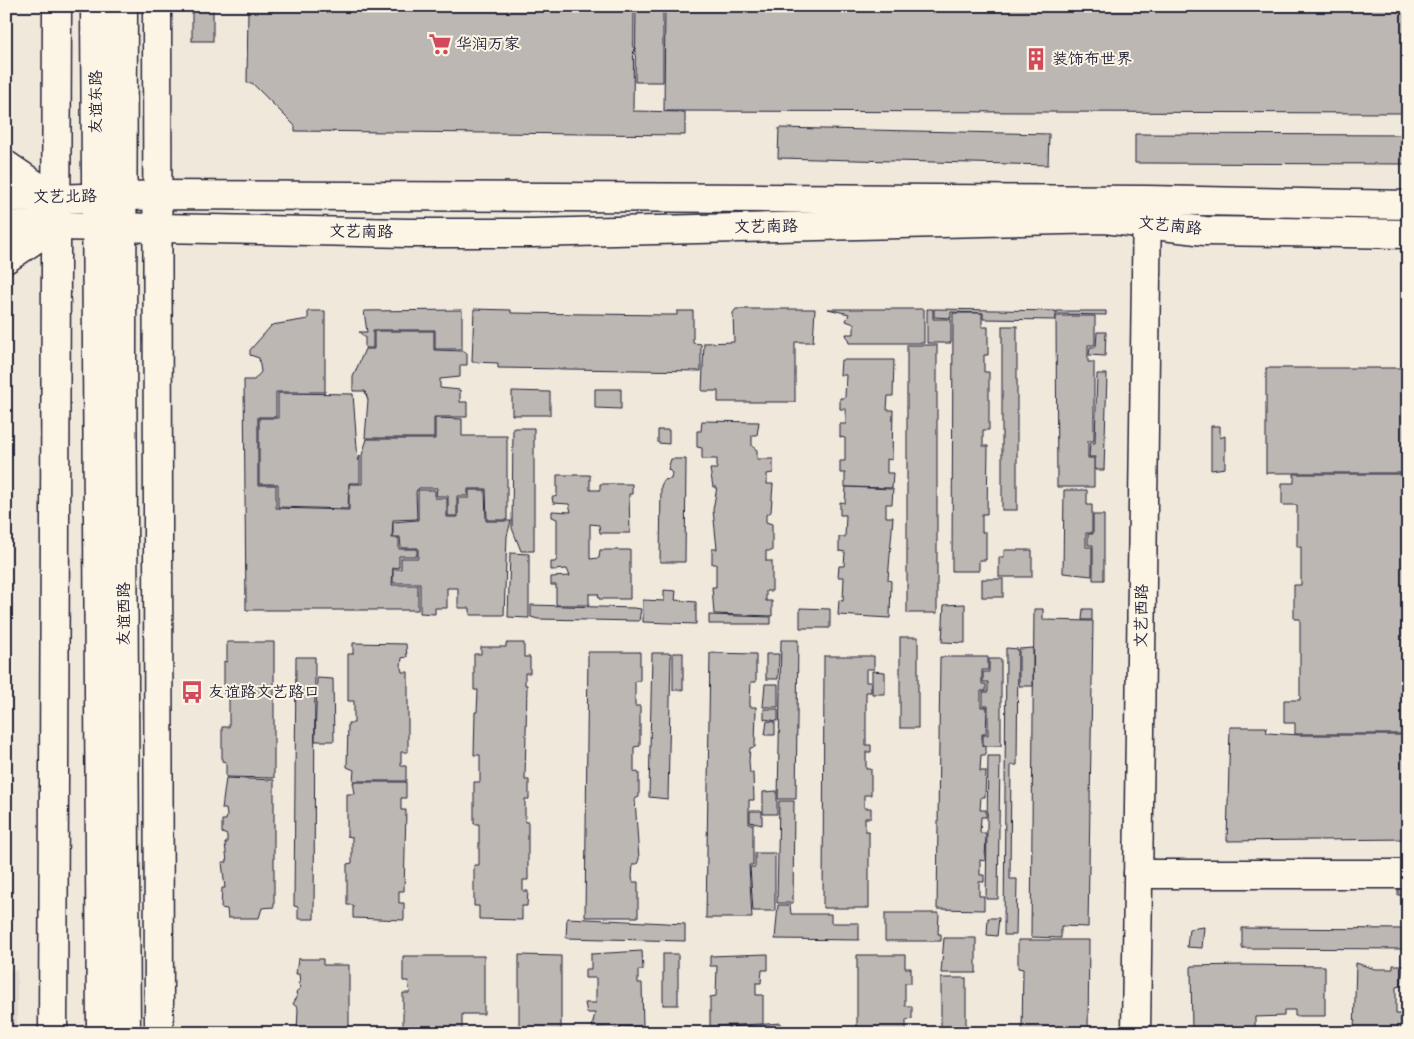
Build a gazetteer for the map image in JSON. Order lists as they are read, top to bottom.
{
  "streets": {
    "main road": [
      "友谊东路",
      "文艺北路",
      "文艺南路",
      "友谊西路",
      "文艺西路"
    ]
  },
  "crossings": [
    ["友谊东路", "文艺北路"],
    ["友谊东路", "文艺南路"],
    ["友谊东路", "友谊西路"],
    ["文艺北路", "文艺南路"],
    ["文艺北路", "友谊西路"],
    ["文艺南路", "友谊西路"],
    ["文艺南路", "文艺西路"]
  ],
  "places": {
    "supermarket": ["华润万家"],
    "building": ["装饰布世界"],
    "bus stop": ["友谊路文艺路口"]
  }
}
